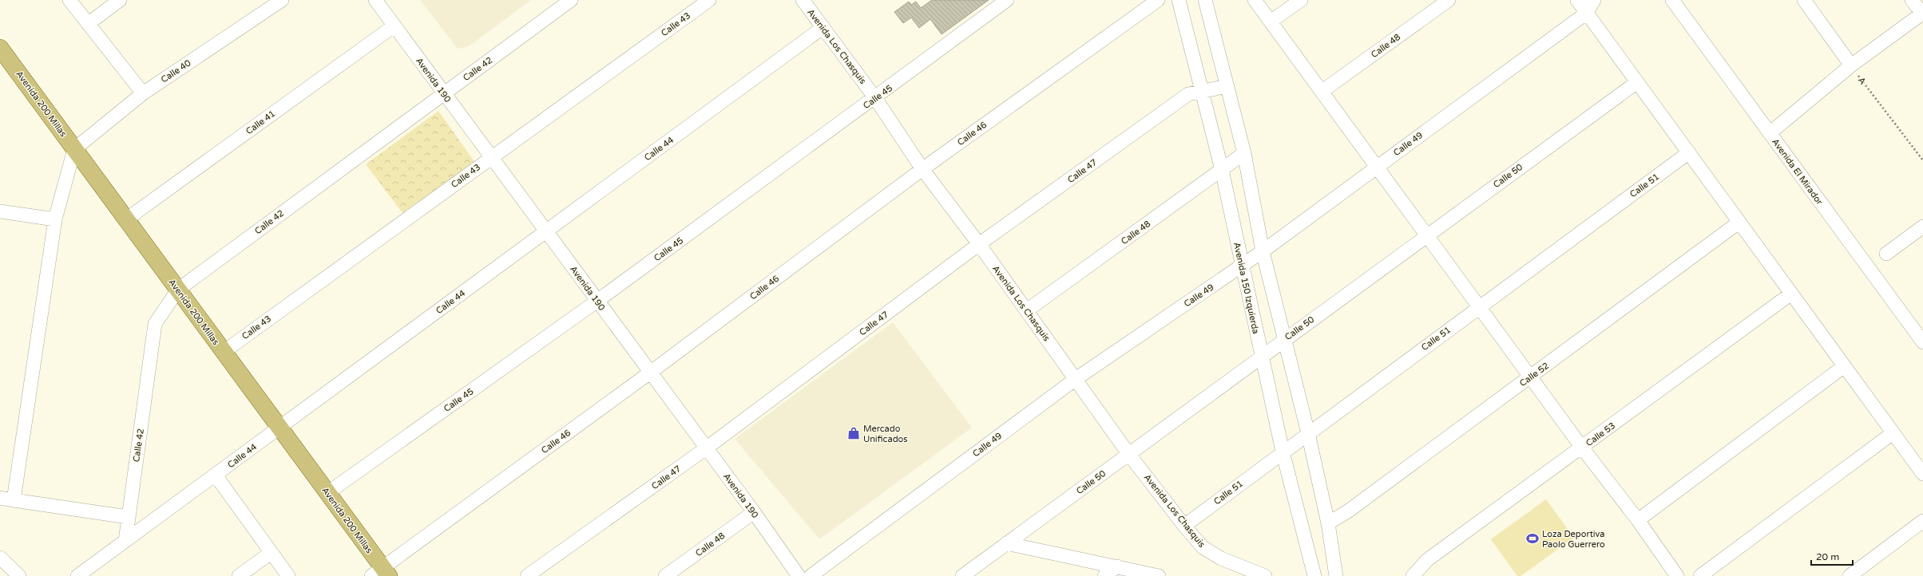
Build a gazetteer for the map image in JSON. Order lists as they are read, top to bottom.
{
  "streets": {
    "main road": ["Avenida 200 Millas"],
    "street": [
      "Calle 43",
      "Calle 48",
      "Avenida Los Chasquis",
      "Calle 42",
      "Calle 40",
      "Avenida 190",
      "Calle 45",
      "Calle 41",
      "Calle 46",
      "Calle 49",
      "Calle 44",
      "Calle 47",
      "Avenida El Mirador",
      "Calle 50",
      "Calle 51",
      "Avenida 150 Izquierda",
      "Calle 52",
      "Calle 53"
    ],
    "path": ["A"]
  },
  "crossings": [
    ["Calle 43", "Avenida 190"],
    ["Calle 43", "Avenida 200 Millas"],
    ["Calle 48", "Avenida Los Chasquis"],
    ["Calle 48", "Avenida 190"],
    ["Calle 48", "Avenida 150 Izquierda"],
    ["Avenida Los Chasquis", "Calle 45"],
    ["Avenida Los Chasquis", "Calle 46"],
    ["Avenida Los Chasquis", "Calle 49"],
    ["Avenida Los Chasquis", "Calle 44"],
    ["Avenida Los Chasquis", "Calle 47"],
    ["Avenida Los Chasquis", "Calle 50"],
    ["Avenida Los Chasquis", "Calle 51"],
    ["Calle 42", "Avenida 190"],
    ["Calle 42", "Avenida 200 Millas"],
    ["Calle 42", "Calle 44"],
    ["Calle 40", "Avenida 200 Millas"],
    ["Avenida 190", "Calle 45"],
    ["Avenida 190", "Calle 41"],
    ["Avenida 190", "Calle 46"],
    ["Avenida 190", "Calle 44"],
    ["Avenida 190", "Calle 47"],
    ["Calle 45", "Avenida 200 Millas"],
    ["Avenida 200 Millas", "Calle 41"],
    ["Avenida 200 Millas", "Calle 46"],
    ["Avenida 200 Millas", "Calle 44"],
    ["Calle 49", "Avenida 150 Izquierda"],
    ["Calle 47", "Avenida 150 Izquierda"],
    ["Calle 50", "Avenida 150 Izquierda"],
    ["Calle 51", "Avenida 150 Izquierda"]
  ],
  "places": {
    "shop": ["Mercado Unificados"],
    "sports": ["Loza Deportiva Paolo Guerrero"]
  },
  "scale_bar": "20 m"
}
